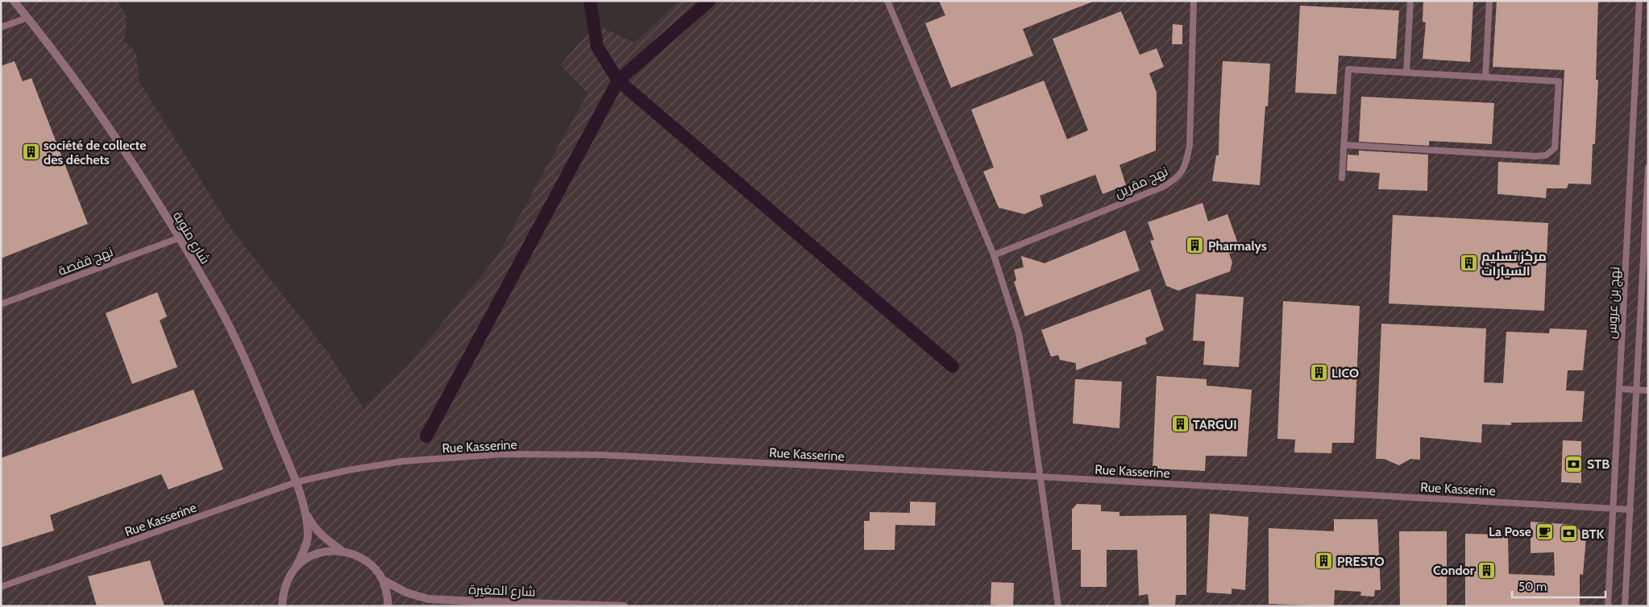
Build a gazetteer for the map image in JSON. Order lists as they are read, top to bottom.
{
  "streets": {
    "street": ["شارع منوبة", "شارع المغيرة"],
    "lane": [
      "نهج مقرين",
      "نهج قفصة",
      "نهج بن عروس",
      "Rue Kasserine"
    ]
  },
  "crossings": [
    ["شارع منوبة", "نهج قفصة"],
    ["شارع منوبة", "Rue Kasserine"],
    ["نهج بن عروس", "Rue Kasserine"]
  ],
  "places": {
    "building": [
      "société de collecte des déchets",
      "Pharmalys",
      "مركز تسليم السيارات",
      "LICO",
      "TARGUI",
      "PRESTO",
      "Condor"
    ],
    "bank": ["STB", "BTK"],
    "cafe": ["La Pose"]
  },
  "scale_bar": "50 m"
}
